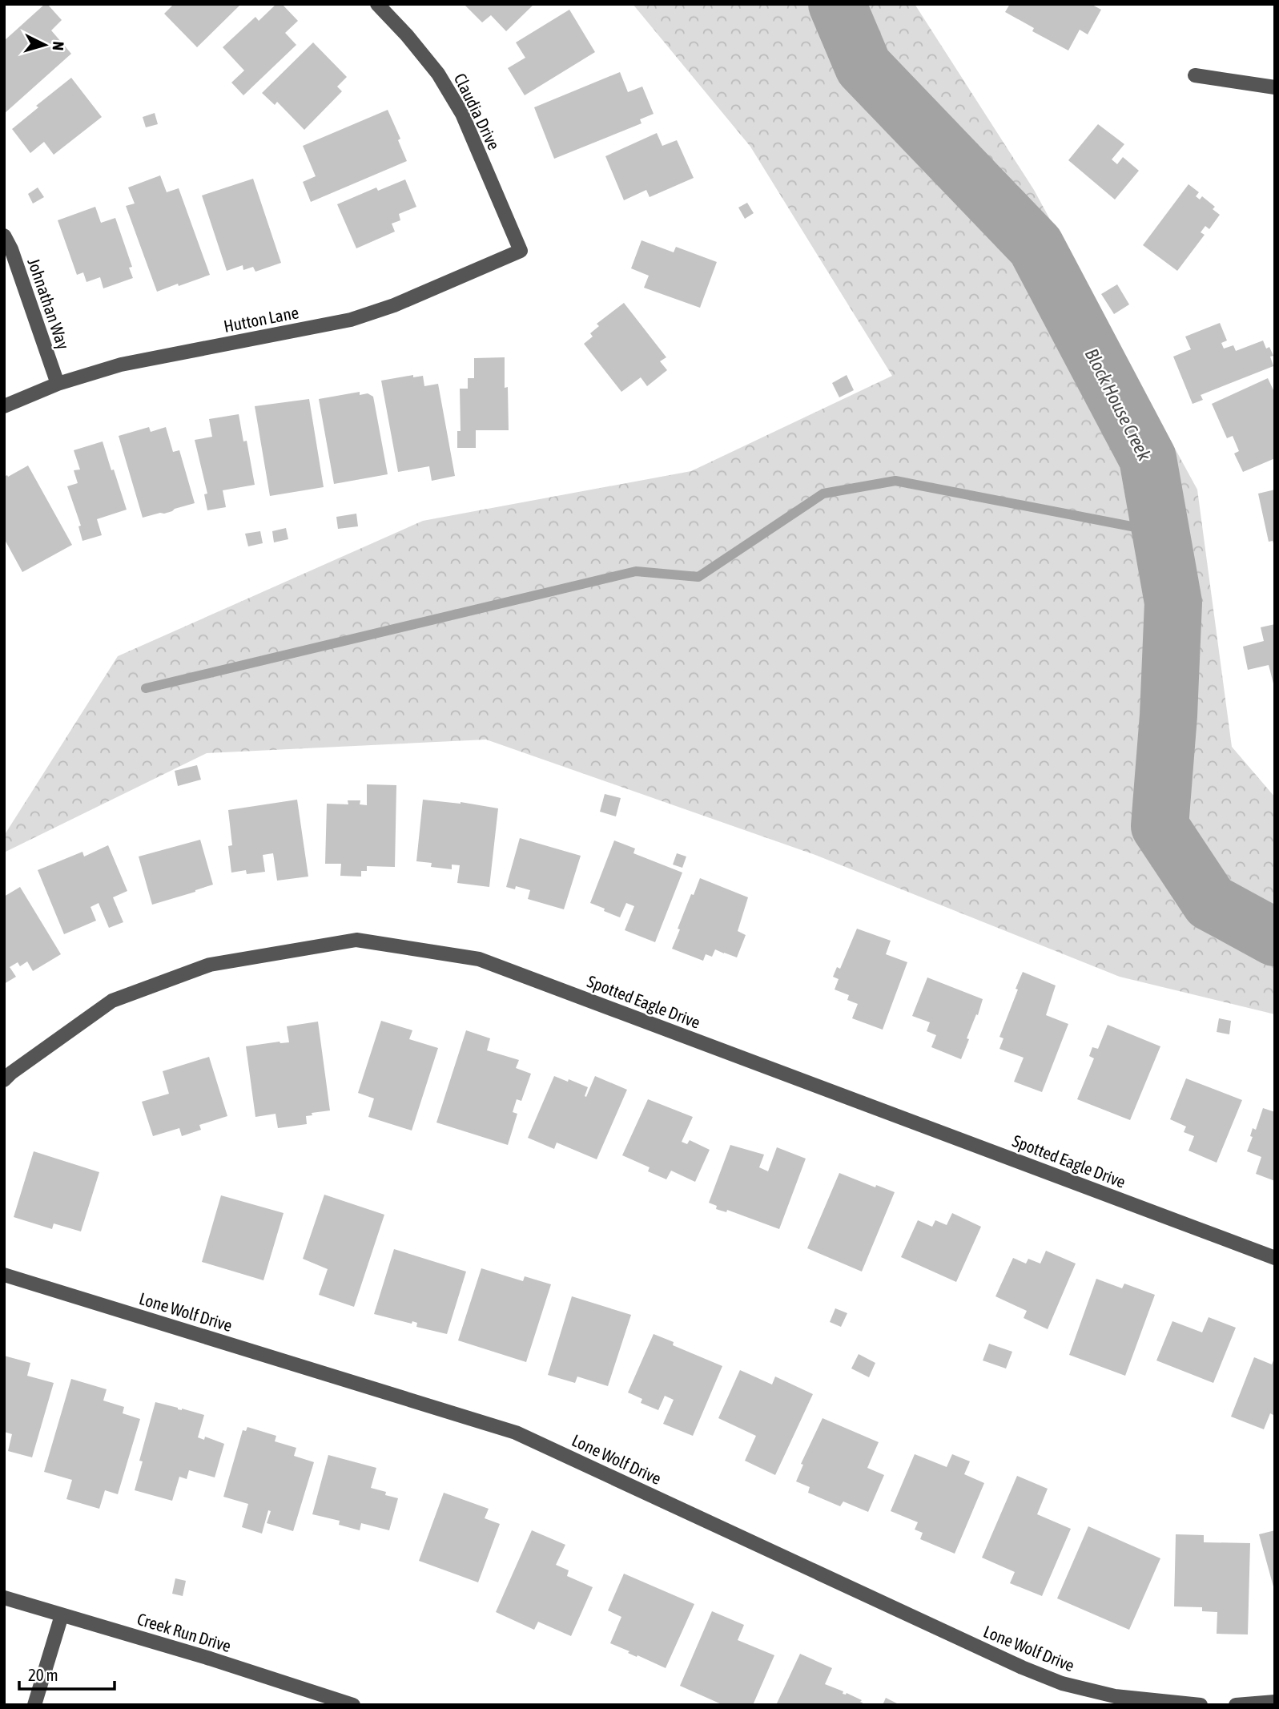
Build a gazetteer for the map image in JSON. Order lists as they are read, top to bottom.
{
  "streets": {
    "street": [
      "Claudia Drive",
      "Johnathan Way",
      "Hutton Lane",
      "Spotted Eagle Drive",
      "Lone Wolf Drive",
      "Creek Run Drive"
    ]
  },
  "crossings": [
    ["Claudia Drive", "Hutton Lane"],
    ["Johnathan Way", "Hutton Lane"]
  ],
  "water": ["Block House Creek"],
  "scale_bar": "20 m",
  "north": "right"
}
